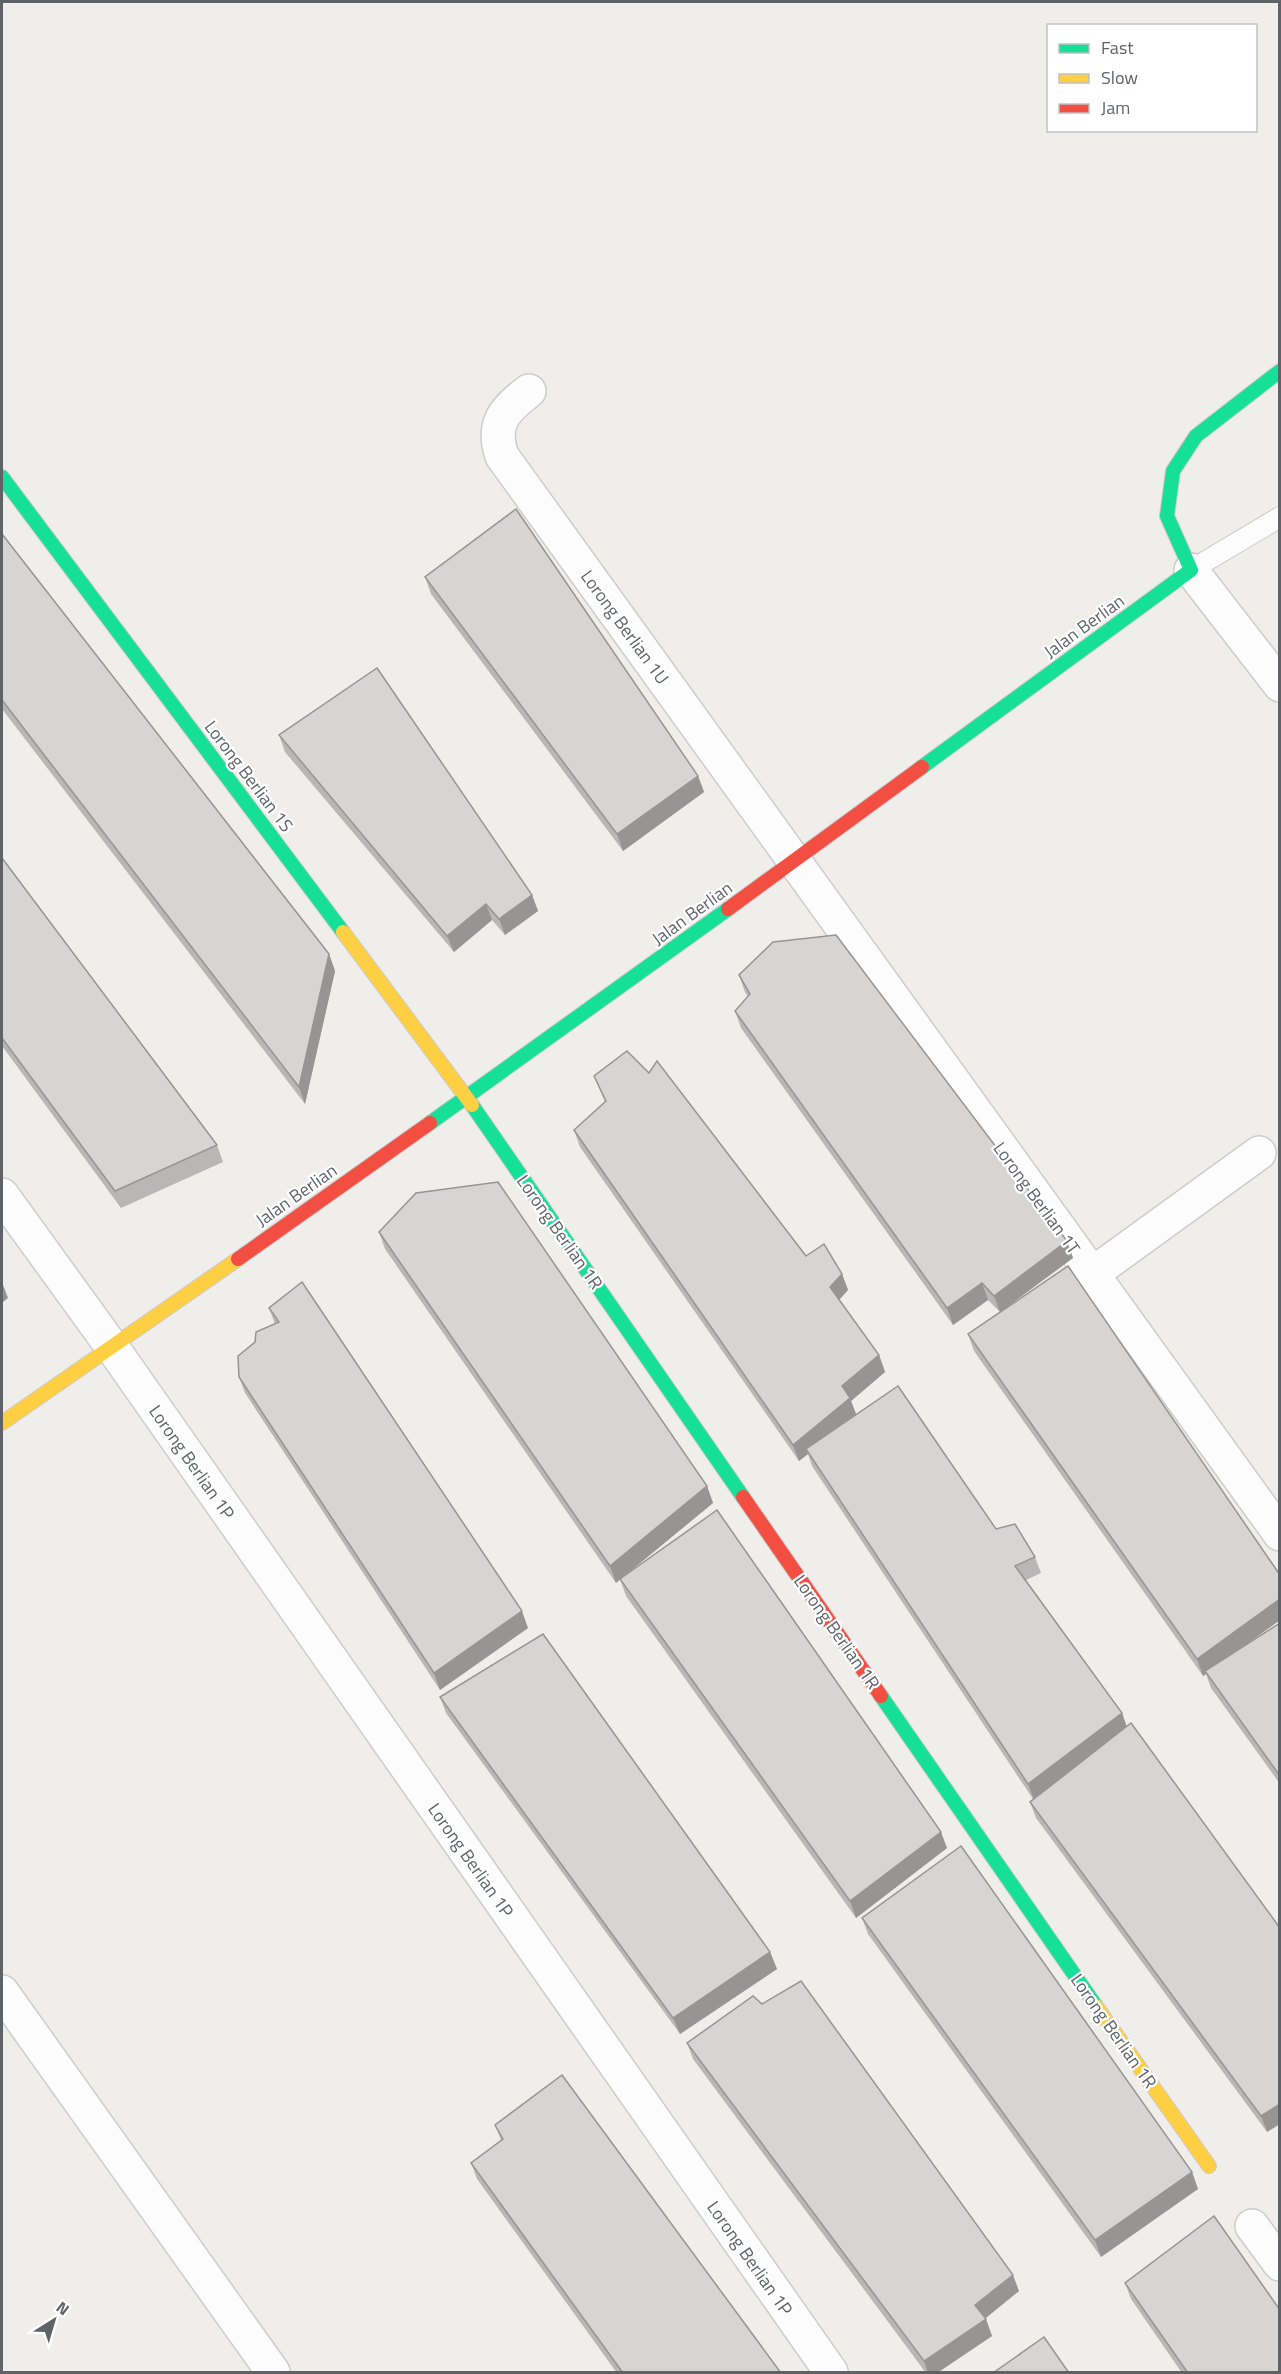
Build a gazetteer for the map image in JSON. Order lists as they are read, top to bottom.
{
  "streets": {
    "street": [
      "Jalan Berlian",
      "Lorong Berlian 1U",
      "Lorong Berlian 1S",
      "Lorong Berlian 1T",
      "Lorong Berlian 1R",
      "Lorong Berlian 1P"
    ]
  },
  "crossings": [
    ["Jalan Berlian", "Lorong Berlian 1U"],
    ["Jalan Berlian", "Lorong Berlian 1S"],
    ["Jalan Berlian", "Lorong Berlian 1T"],
    ["Jalan Berlian", "Lorong Berlian 1R"],
    ["Jalan Berlian", "Lorong Berlian 1P"],
    ["Lorong Berlian 1U", "Lorong Berlian 1T"],
    ["Lorong Berlian 1S", "Lorong Berlian 1R"]
  ],
  "legend": ["Fast", "Slow", "Jam"],
  "north": "top right"
}
